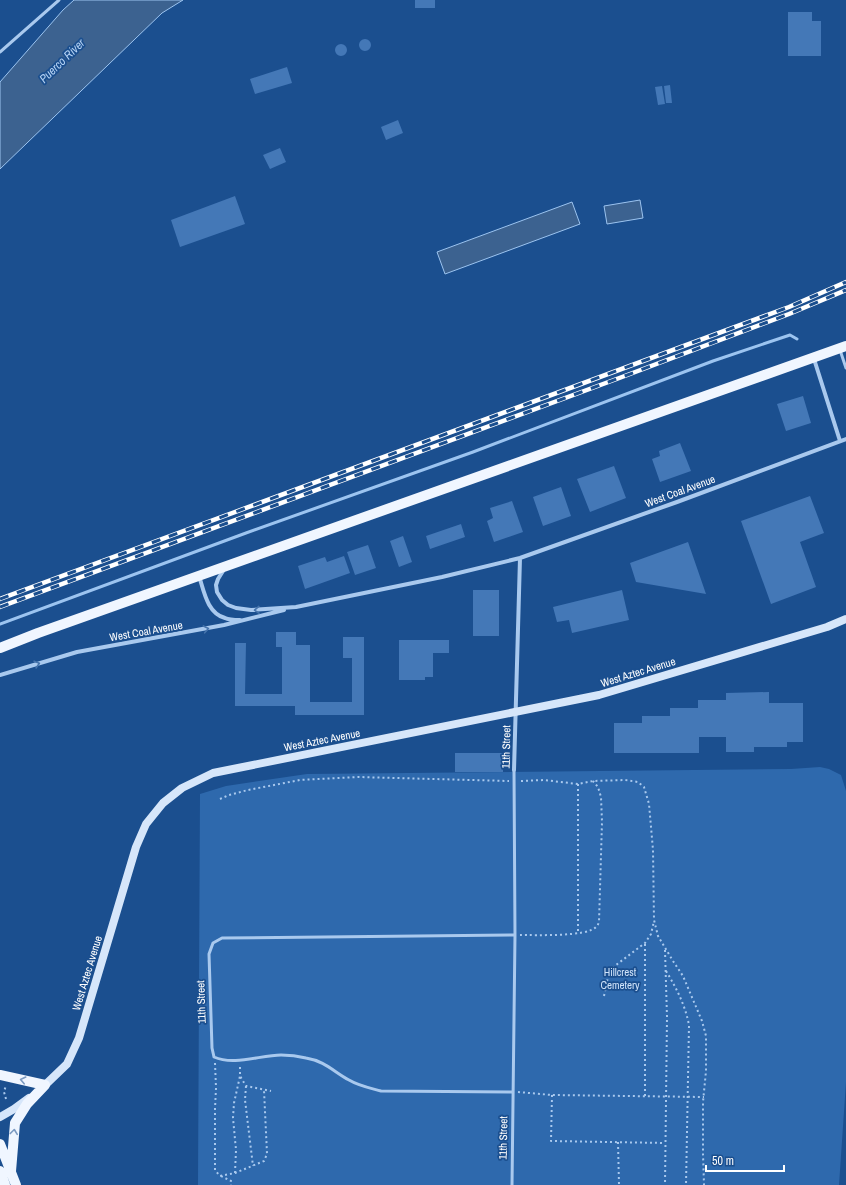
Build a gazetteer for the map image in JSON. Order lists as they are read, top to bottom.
{
  "streets": {
    "main road": ["West Aztec Avenue"],
    "street": ["West Coal Avenue", "11th Street"]
  },
  "crossings": [
    ["West Coal Avenue", "11th Street"],
    ["West Aztec Avenue", "11th Street"]
  ],
  "water": ["Puerco River"],
  "parks": ["Hillcrest Cemetery"],
  "scale_bar": "50 m"
}
